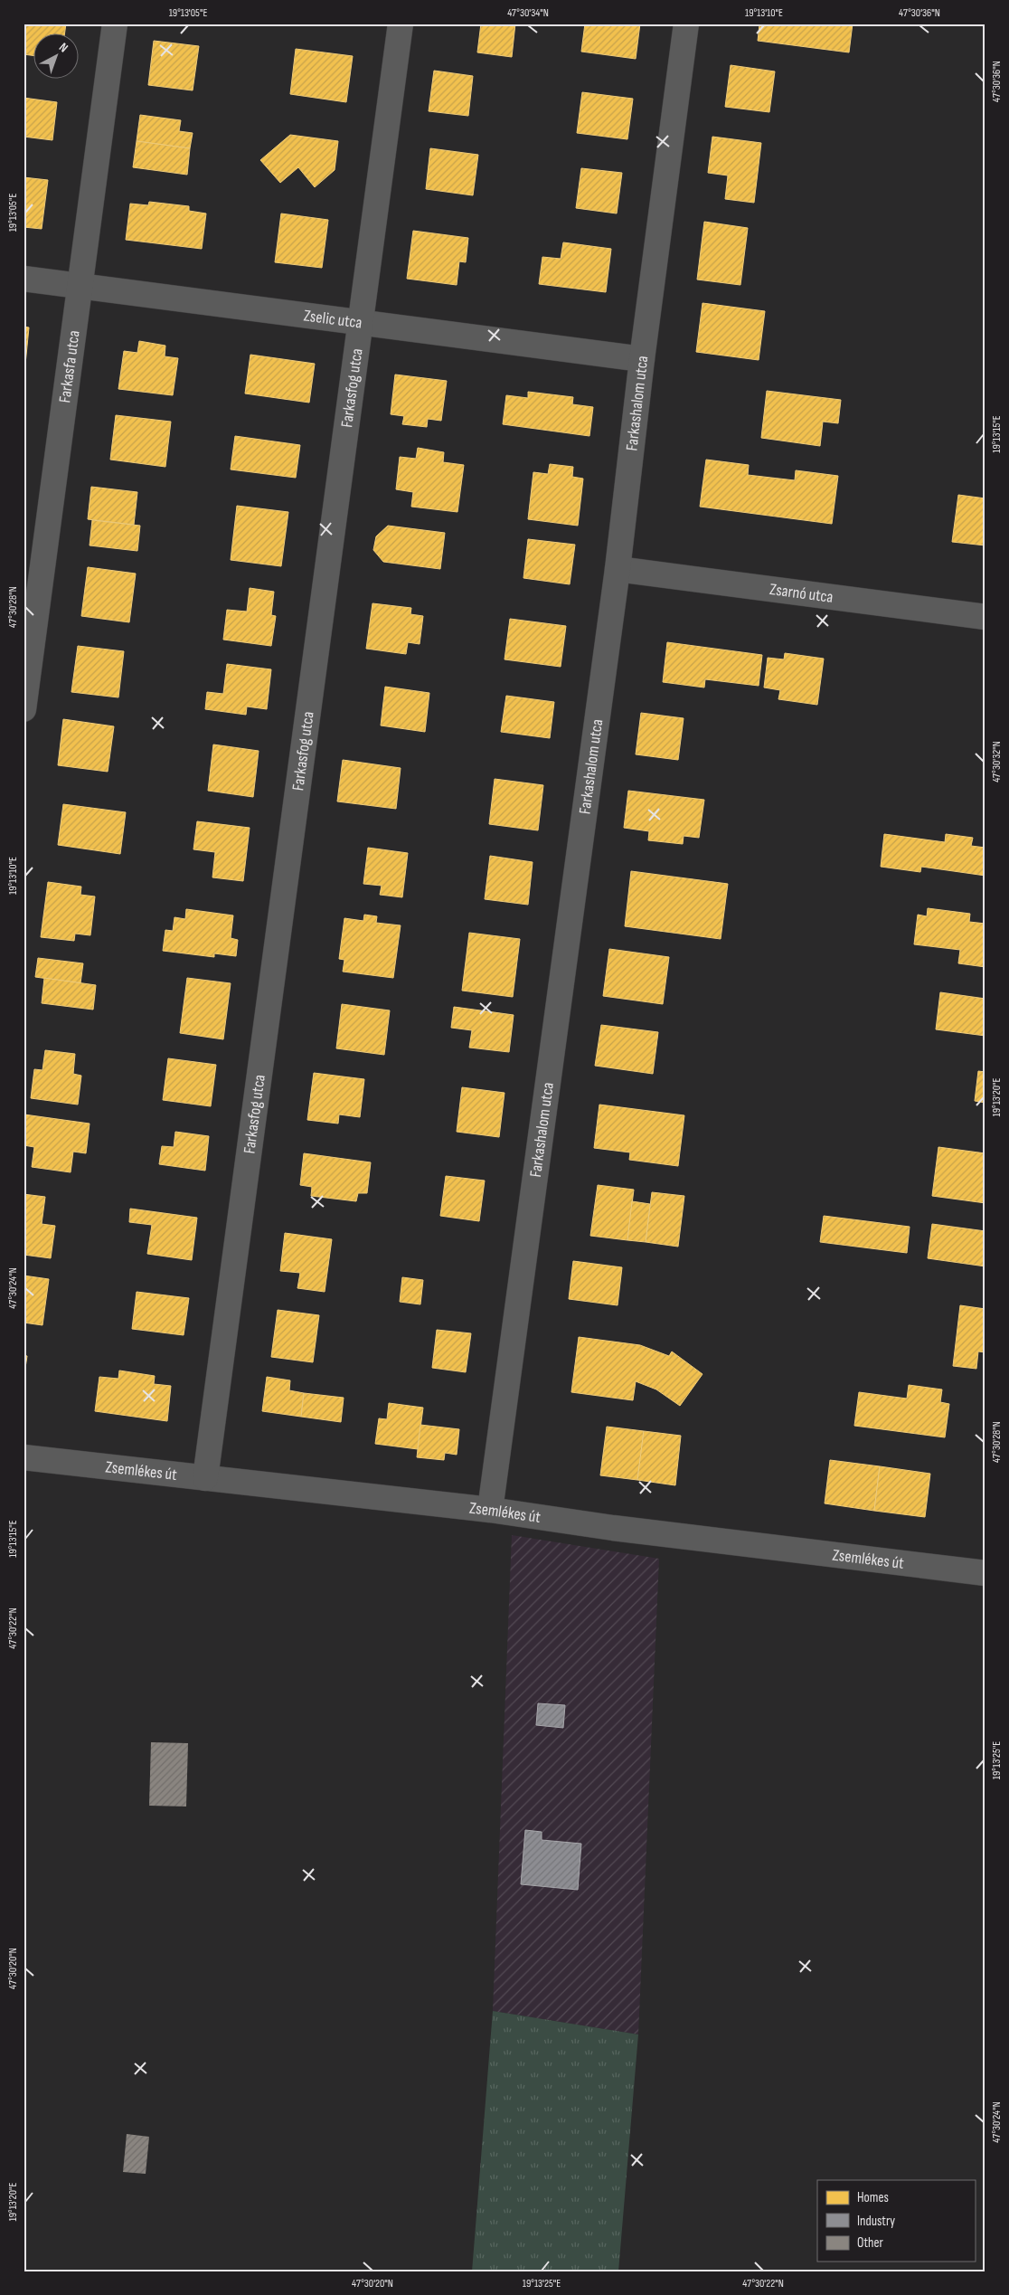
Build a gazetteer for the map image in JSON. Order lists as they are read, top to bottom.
{
  "streets": {
    "street": [
      "Zselic utca",
      "Farkasfa utca",
      "Farkasfog utca",
      "Farkashalom utca",
      "Zsarnó utca",
      "Zsemlékes út"
    ]
  },
  "crossings": [
    ["Zselic utca", "Farkasfa utca"],
    ["Zselic utca", "Farkasfog utca"],
    ["Zselic utca", "Farkashalom utca"],
    ["Farkasfog utca", "Zsemlékes út"],
    ["Farkashalom utca", "Zsarnó utca"],
    ["Farkashalom utca", "Zsemlékes út"]
  ],
  "legend": ["Homes", "Industry", "Other"],
  "north": "top right",
  "coordinates": [
    "19°13'05\"E",
    "47°30'34\"N",
    "19°13'10\"E",
    "47°30'36\"N",
    "19°13'15\"E",
    "47°30'28\"N",
    "47°30'32\"N",
    "19°13'20\"E",
    "47°30'24\"N",
    "47°30'22\"N",
    "19°13'25\"E",
    "47°30'20\"N"
  ]
}
